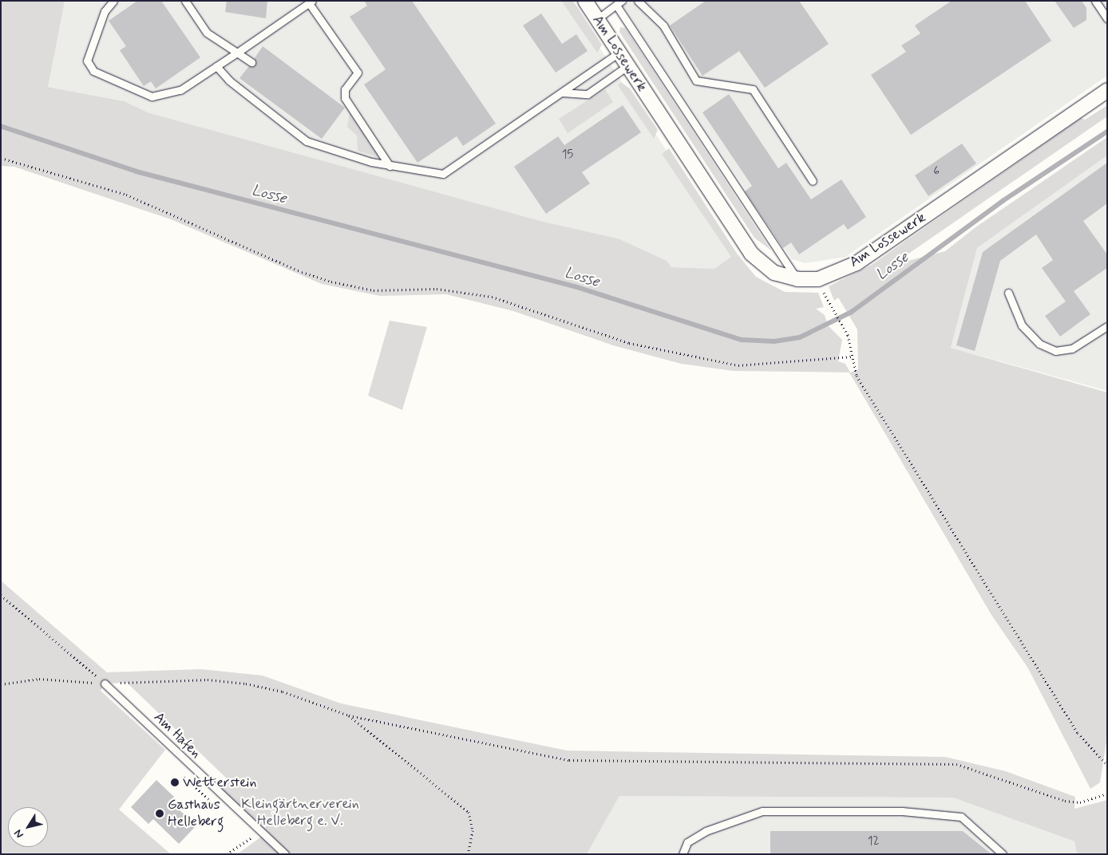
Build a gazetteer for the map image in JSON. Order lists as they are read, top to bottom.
{
  "streets": {
    "street": ["Am Lossewerk"],
    "lane": ["Am Hafen"]
  },
  "water": ["Losse"],
  "parks": ["Kleingärtnerverein Helleberg e. V."],
  "places": ["Wetterstein", "Gasthaus Helleberg"],
  "house_numbers": ["15", "6", "12"],
  "north": "bottom left"
}
